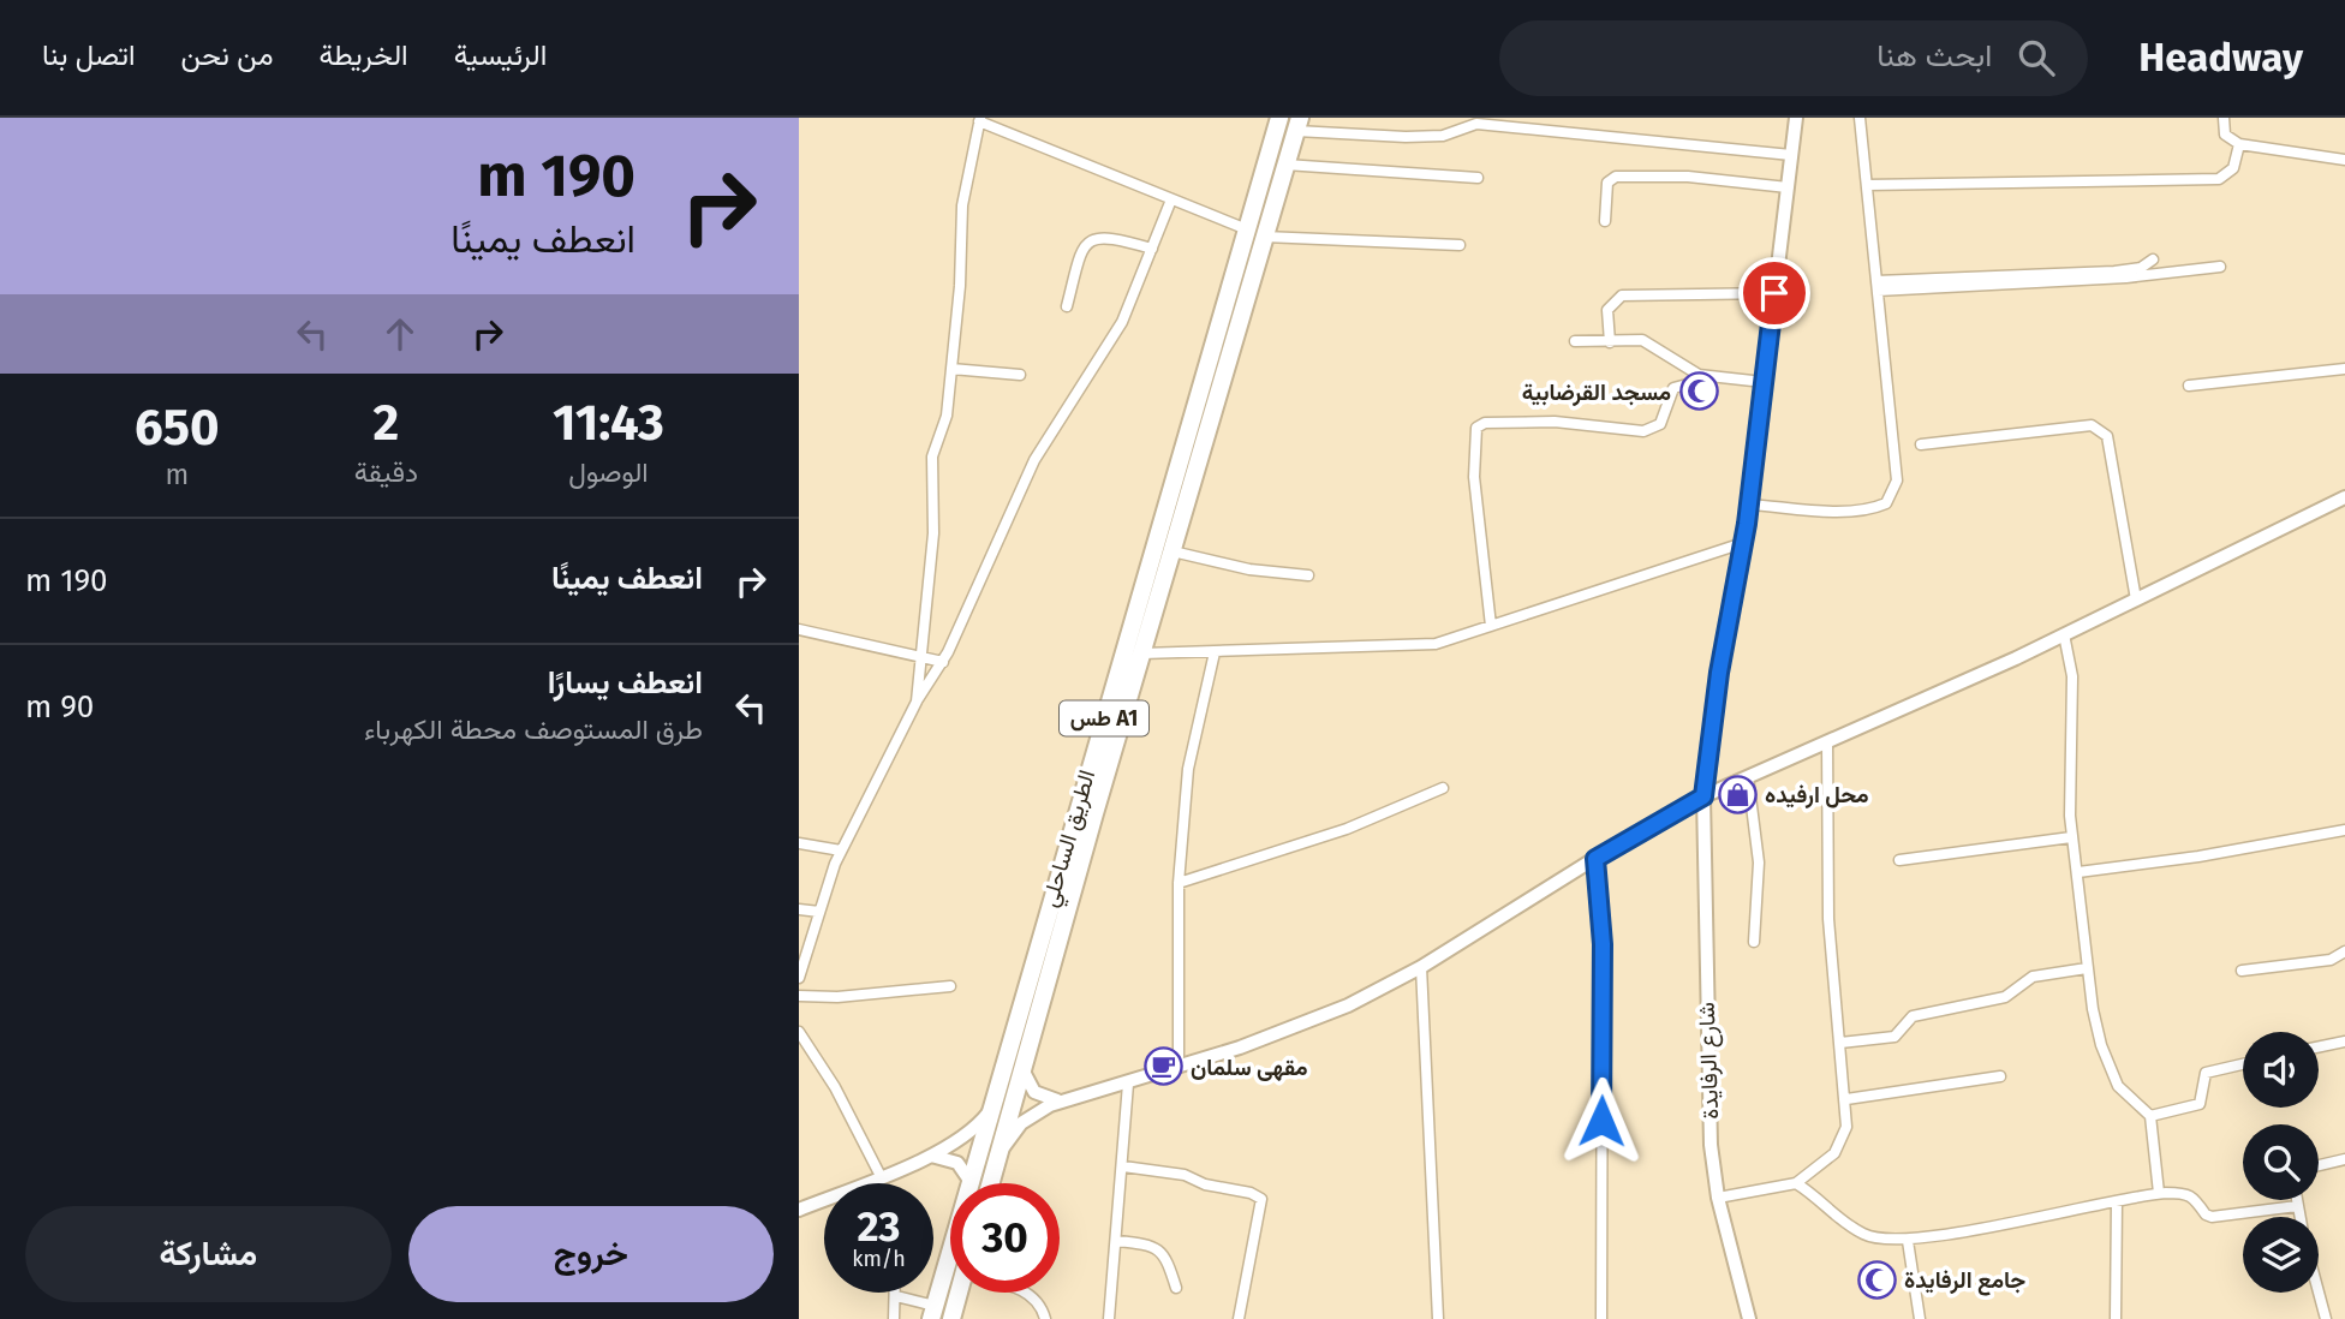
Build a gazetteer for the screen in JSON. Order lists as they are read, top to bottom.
{
  "streets": {
    "highway": ["طس A1", "الطريق الساحلي"],
    "main road": ["شارع الرفايدة"]
  },
  "places": {
    "mosque": ["مسجد القرضابية", "جامع الرفايدة"],
    "shop": ["محل ارفيده"],
    "cafe": ["مقهى سلمان"]
  },
  "page": {
    "header": "Headway",
    "search": "ابحث هنا",
    "nav": [
      "الرئيسية",
      "الخريطة",
      "من نحن",
      "اتصل بنا"
    ],
    "turn": ["190 m", "انعطف يمينًا"],
    "eta": [
      "11:43",
      "الوصول",
      "2",
      "دقيقة",
      "650",
      "m"
    ],
    "list": [
      {
        "name": "انعطف يمينًا",
        "value": "190 m"
      },
      {
        "name": "انعطف يسارًا",
        "note": "طرق المستوصف محطة الكهرباء",
        "value": "90 m"
      }
    ],
    "speed": "23 km/h",
    "limit": "30",
    "buttons": ["خروج", "مشاركة"]
  }
}
